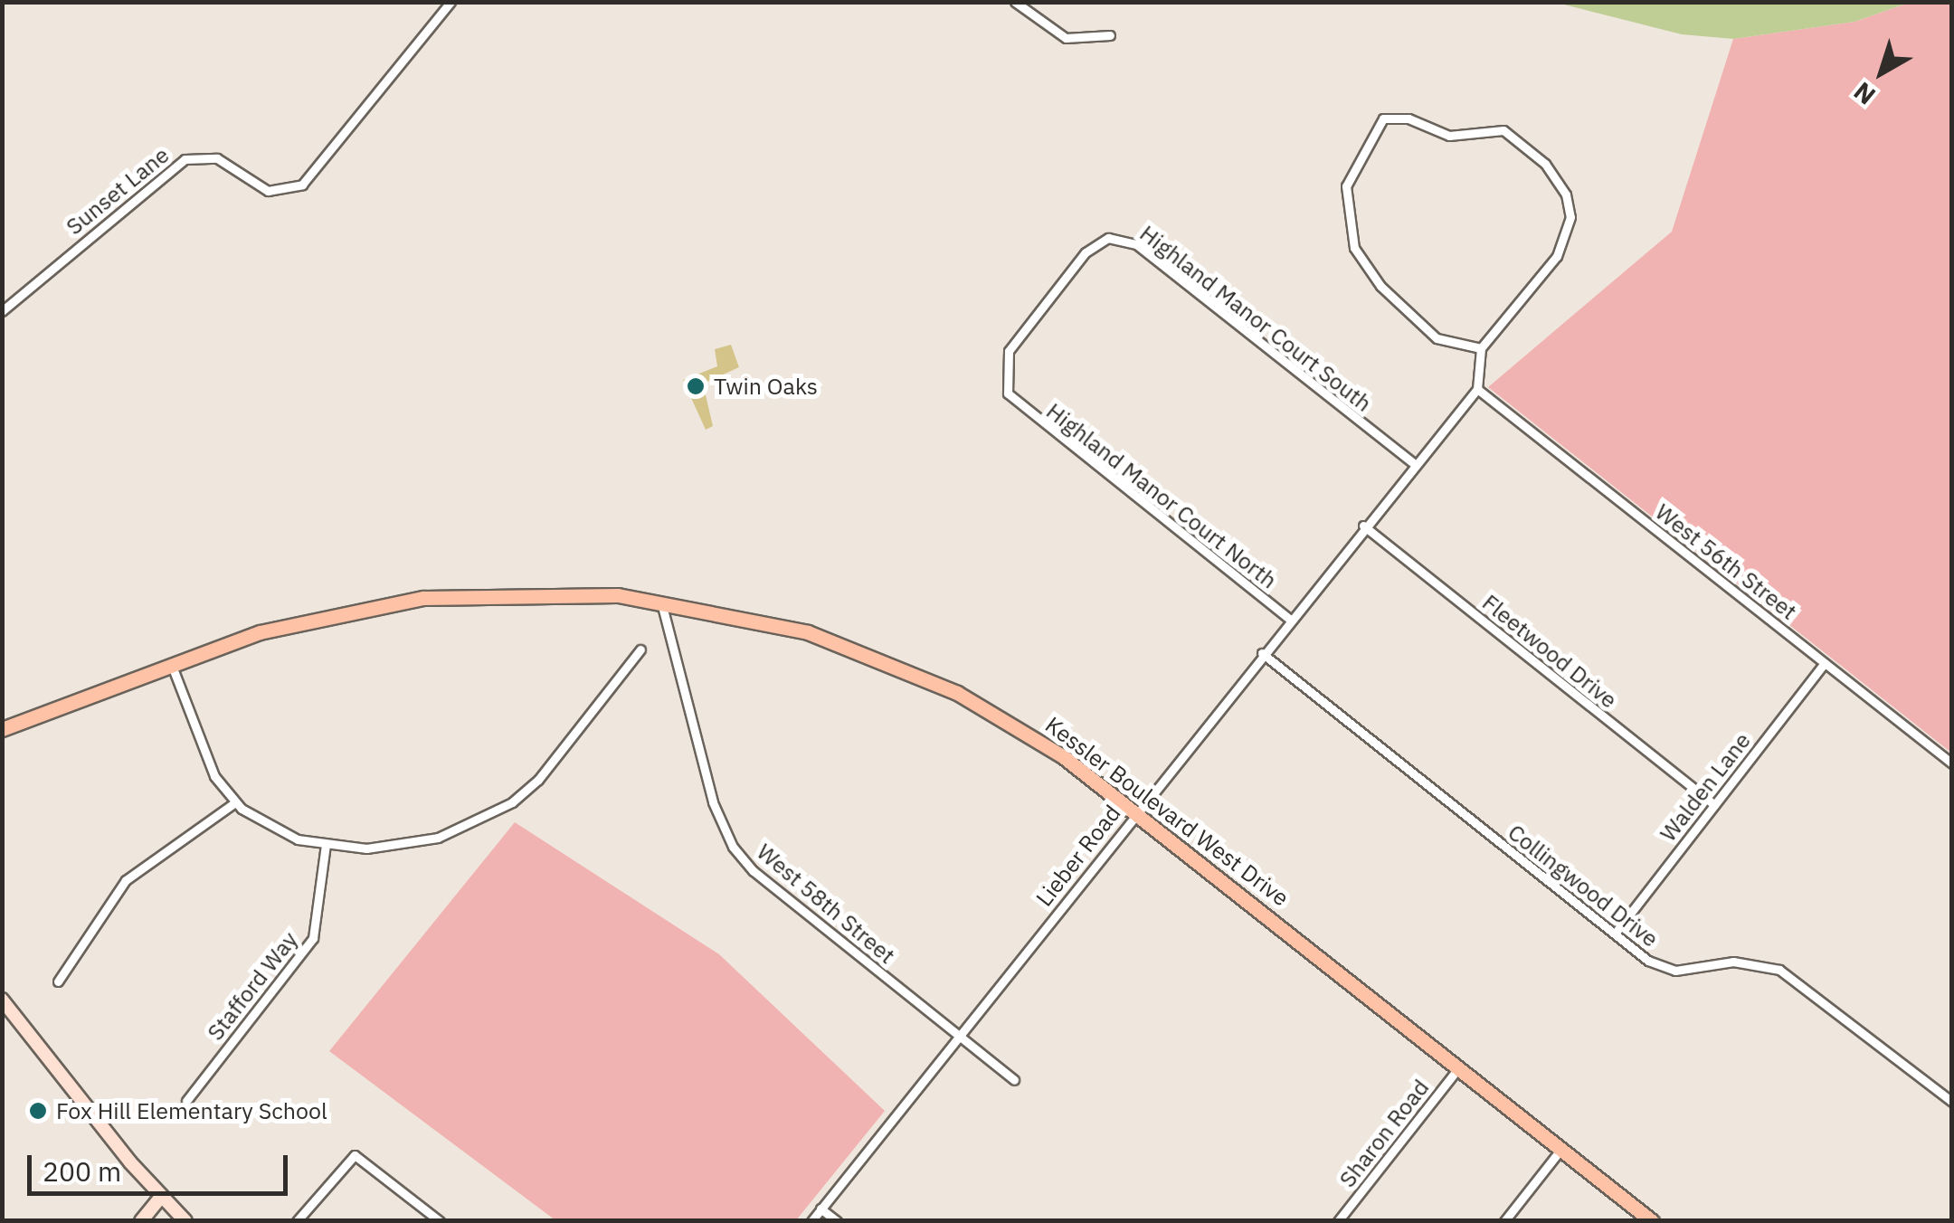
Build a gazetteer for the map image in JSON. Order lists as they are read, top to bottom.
{
  "streets": {
    "main road": ["Kessler Boulevard West Drive"],
    "street": [
      "Sunset Lane",
      "Highland Manor Court South",
      "Highland Manor Court North",
      "West 56th Street",
      "Fleetwood Drive",
      "Walden Lane",
      "Lieber Road",
      "Collingwood Drive",
      "West 58th Street",
      "Stafford Way",
      "Sharon Road"
    ]
  },
  "crossings": [
    ["Highland Manor Court South", "Highland Manor Court North"],
    ["Highland Manor Court South", "Lieber Road"],
    ["Highland Manor Court North", "Lieber Road"],
    ["West 56th Street", "Walden Lane"],
    ["West 56th Street", "Lieber Road"],
    ["Fleetwood Drive", "Walden Lane"],
    ["Fleetwood Drive", "Lieber Road"],
    ["Walden Lane", "Collingwood Drive"],
    ["Kessler Boulevard West Drive", "Lieber Road"],
    ["Kessler Boulevard West Drive", "West 58th Street"],
    ["Kessler Boulevard West Drive", "Sharon Road"],
    ["Lieber Road", "Collingwood Drive"],
    ["Lieber Road", "West 58th Street"]
  ],
  "places": ["Twin Oaks", "Fox Hill Elementary School"],
  "scale_bar": "200 m",
  "north": "bottom left"
}
